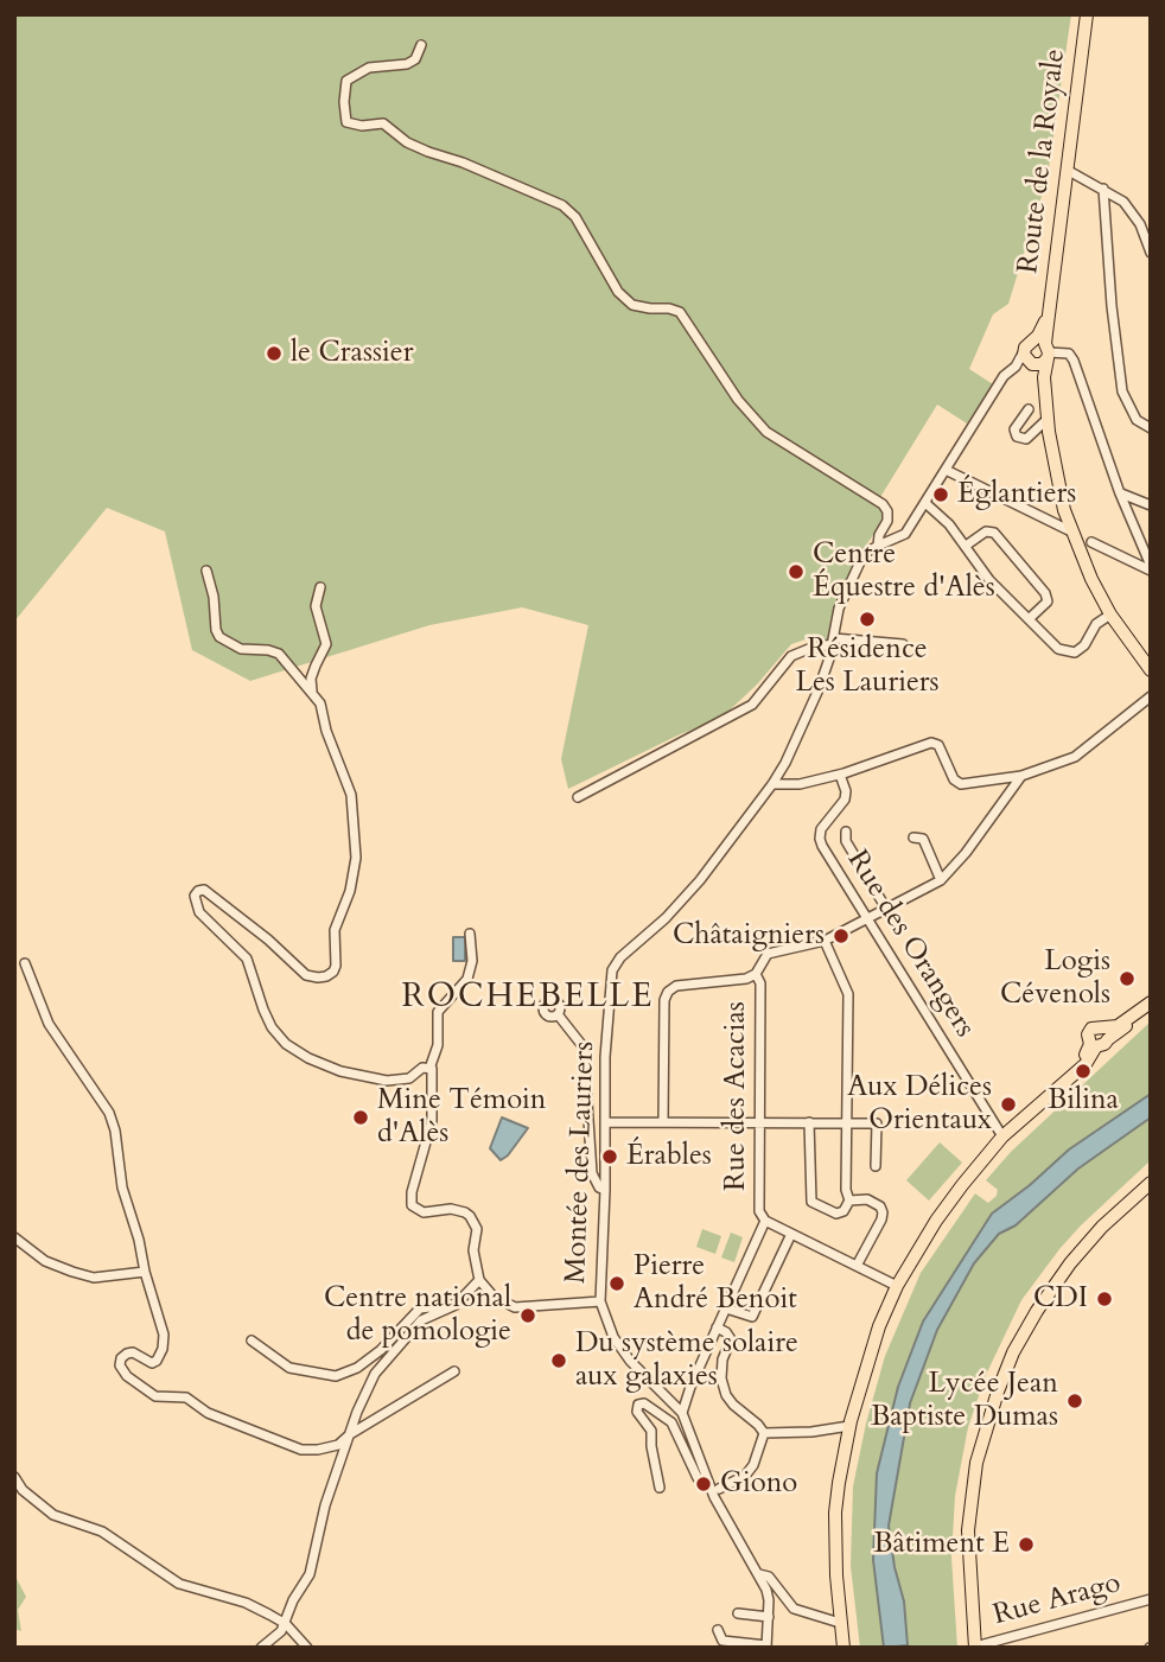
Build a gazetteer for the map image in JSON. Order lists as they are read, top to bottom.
{
  "streets": {
    "main road": ["Route de la Royale"],
    "street": [
      "Rue des Orangers",
      "Rue des Acacias",
      "Montée des Lauriers",
      "Rue Arago"
    ]
  },
  "crossings": [
    ["Route de la Royale", "Montée des Lauriers"]
  ],
  "districts": ["ROCHEBELLE"],
  "places": [
    "le Crassier",
    "Églantiers",
    "Centre Équestre d'Alès",
    "Résidence Les Lauriers",
    "Châtaigniers",
    "Logis Cévenols",
    "Bilina",
    "Aux Délices Orientaux",
    "Mine Témoin d'Alès",
    "Érables",
    "Pierre André Benoit",
    "CDI",
    "Centre national de pomologie",
    "Du système solaire aux galaxies",
    "Lycée Jean Baptiste Dumas",
    "Giono",
    "Bâtiment E"
  ]
}
